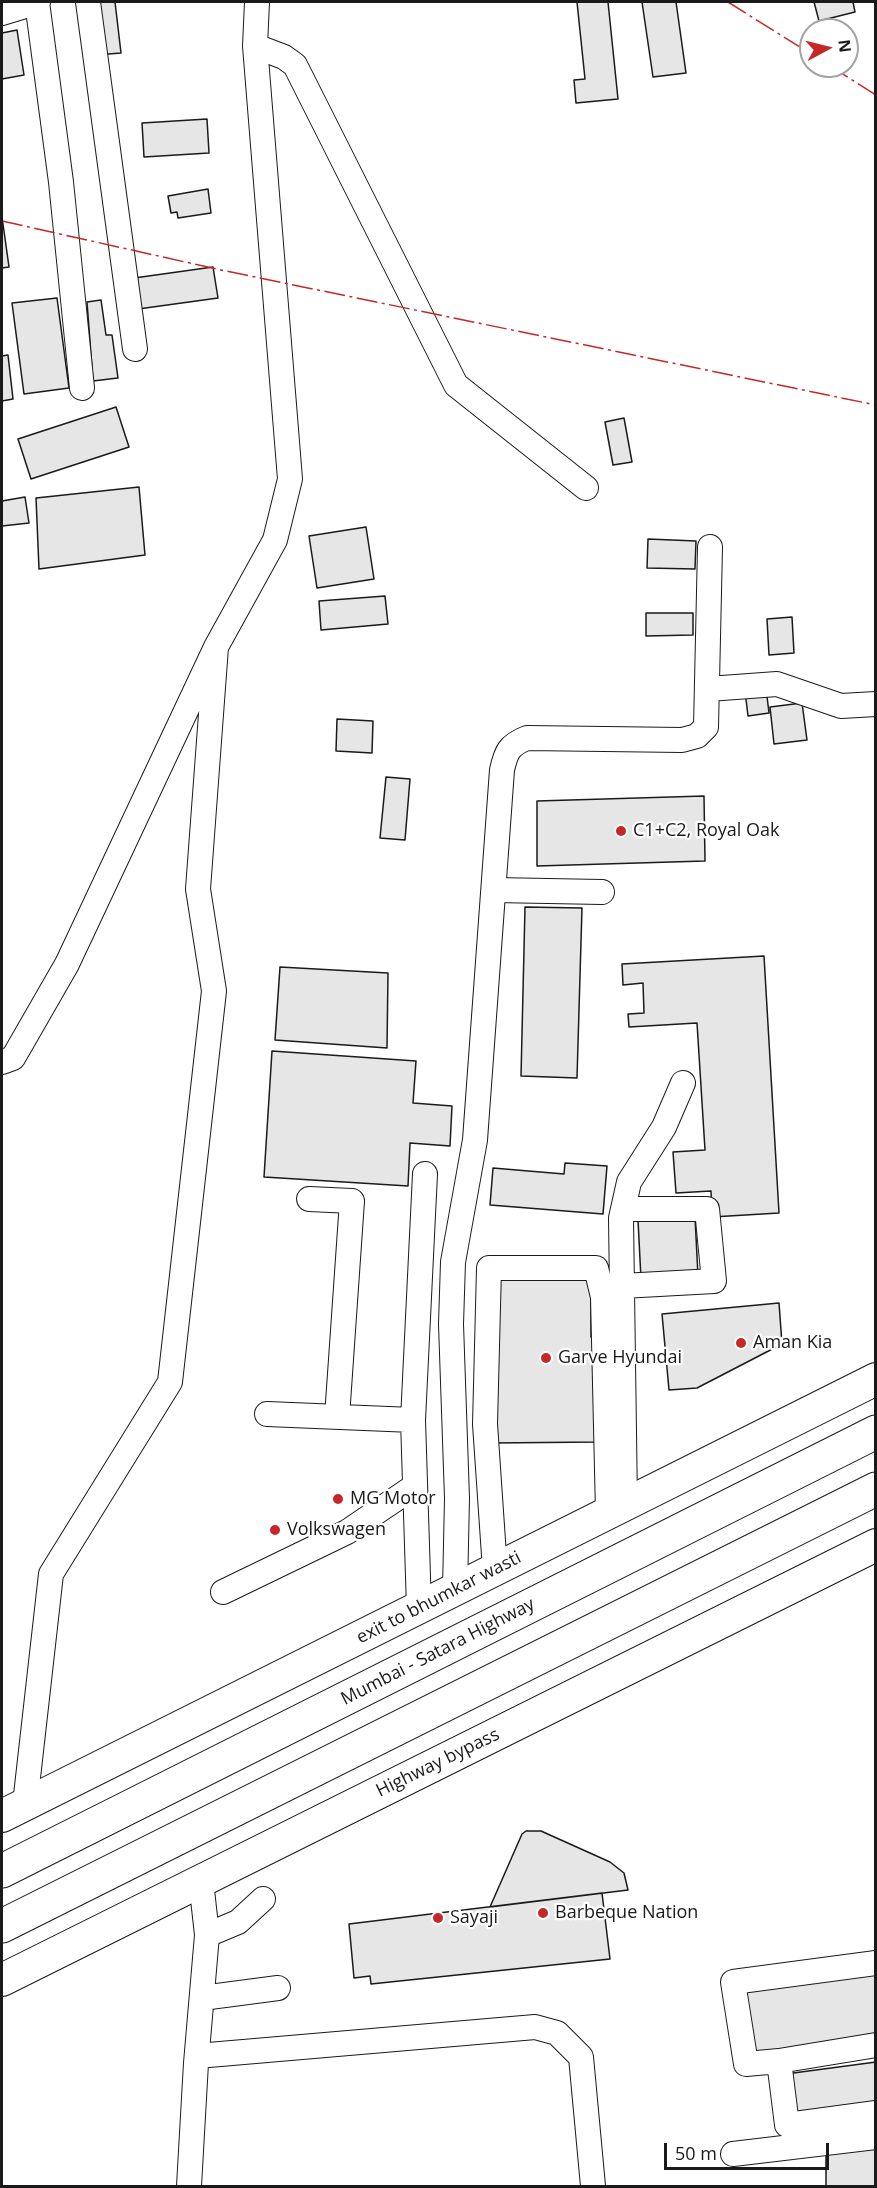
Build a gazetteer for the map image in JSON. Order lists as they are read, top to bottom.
{
  "streets": {
    "highway": ["Mumbai - Satara Highway"],
    "main road": ["exit to bhumkar wasti", "Highway bypass"]
  },
  "places": [
    "C1+C2, Royal Oak",
    "Aman Kia",
    "Garve Hyundai",
    "MG Motor",
    "Volkswagen",
    "Barbeque Nation",
    "Sayaji"
  ],
  "scale_bar": "50 m",
  "north": "right"
}
